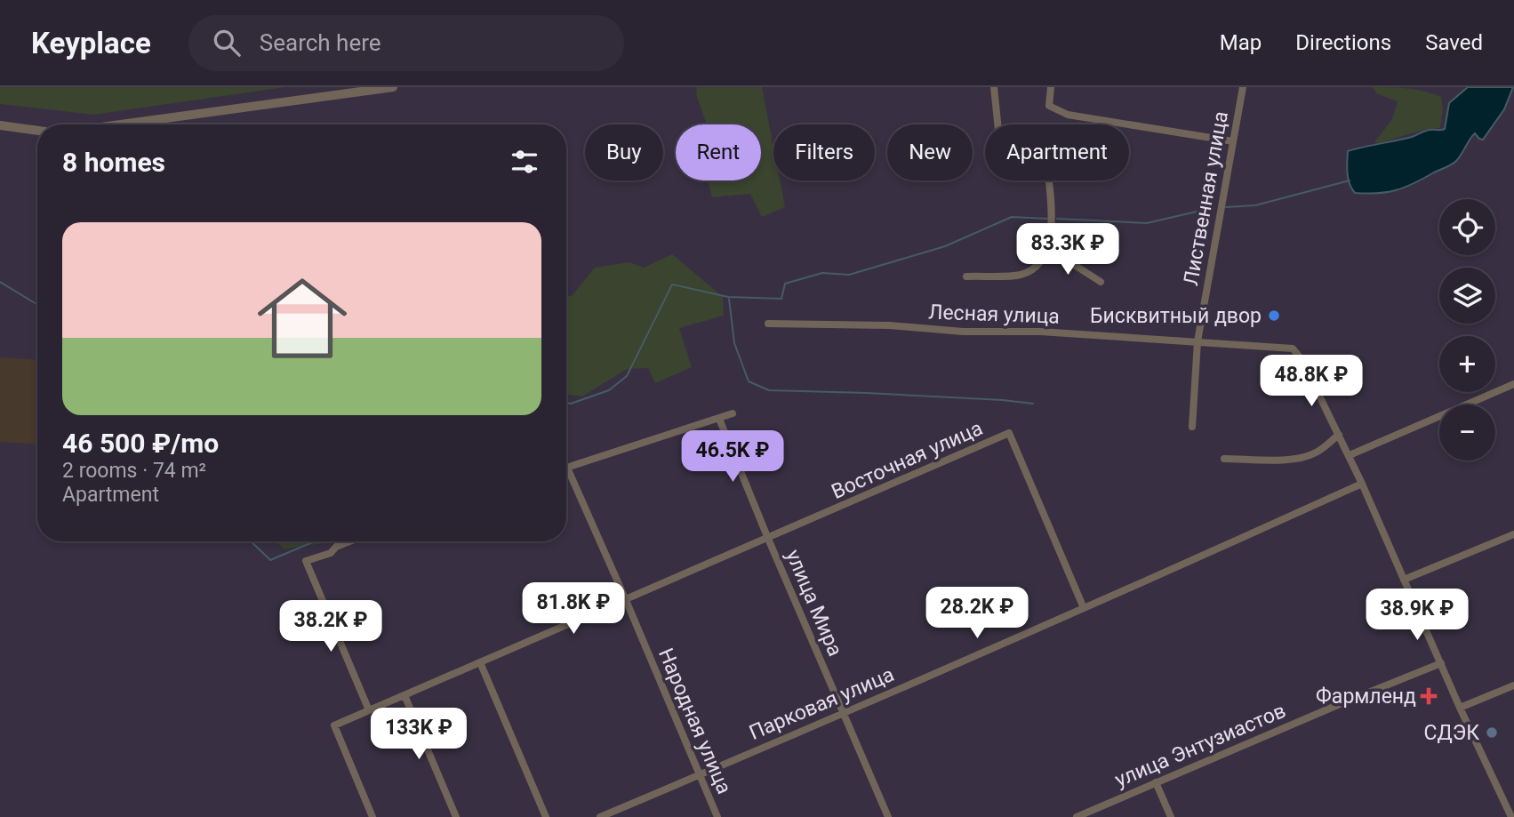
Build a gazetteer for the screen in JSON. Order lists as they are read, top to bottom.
{
  "streets": {
    "street": [
      "Лиственная улица",
      "Лесная улица",
      "Восточная улица",
      "улица Мира",
      "Парковая улица",
      "Народная улица",
      "улица Энтузиастов"
    ]
  },
  "crossings": [
    ["Лиственная улица", "Лесная улица"],
    ["Восточная улица", "улица Мира"],
    ["Восточная улица", "Парковая улица"],
    ["Восточная улица", "Народная улица"],
    ["улица Мира", "Парковая улица"],
    ["Парковая улица", "Народная улица"]
  ],
  "places": {
    "other": ["Бисквитный двор", "СДЭК"],
    "health": ["Фармленд"]
  },
  "page": {
    "header": "Keyplace",
    "search": "Search here",
    "nav": ["Map", "Directions", "Saved"],
    "chip": [
      "Buy",
      "Rent",
      "Filters",
      "New",
      "Apartment"
    ],
    "heading": "8 homes",
    "map_buttons": ["+", "−"],
    "list": [
      {
        "name": "46 500 ₽/mo",
        "note": "2 rooms · 74 m² · Apartment"
      }
    ],
    "price": [
      "83.3K ₽",
      "48.8K ₽",
      "46.5K ₽",
      "81.8K ₽",
      "28.2K ₽",
      "38.9K ₽",
      "38.2K ₽",
      "133K ₽"
    ]
  }
}
